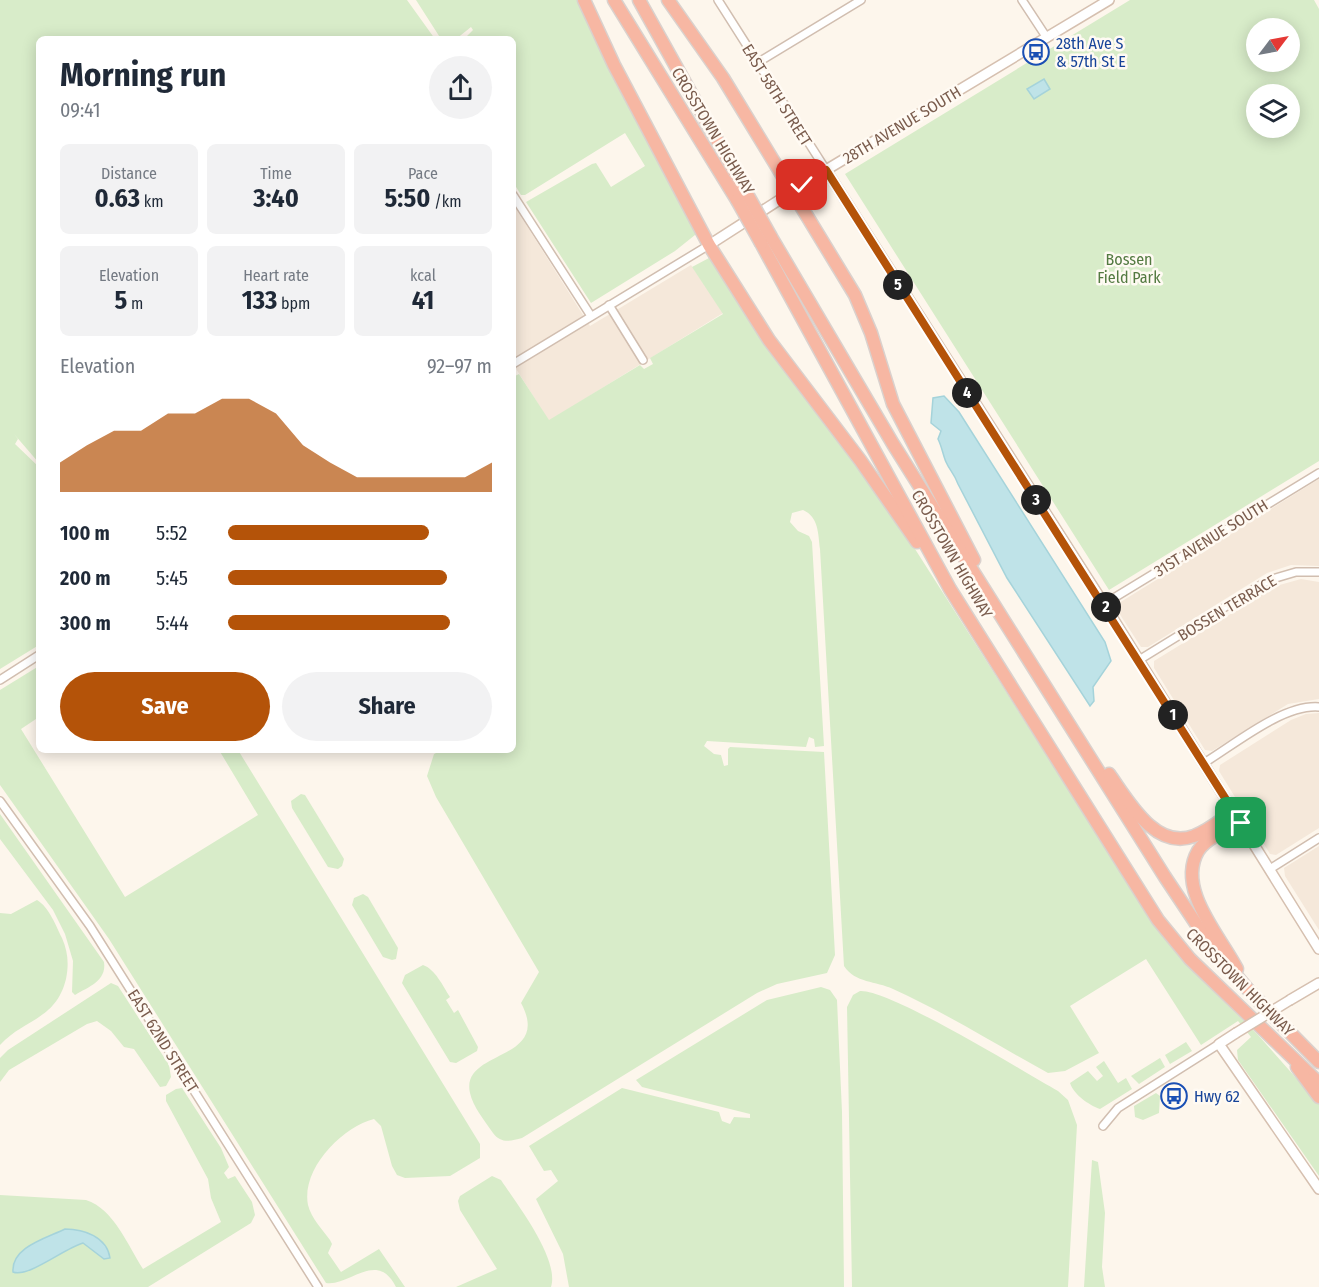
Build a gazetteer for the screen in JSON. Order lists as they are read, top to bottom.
{
  "streets": {
    "highway": ["CROSSTOWN HIGHWAY"],
    "street": [
      "EAST 58TH STREET",
      "28TH AVENUE SOUTH",
      "31ST AVENUE SOUTH",
      "BOSSEN TERRACE",
      "EAST 62ND STREET"
    ]
  },
  "crossings": [
    ["EAST 58TH STREET", "28TH AVENUE SOUTH"],
    ["EAST 58TH STREET", "31ST AVENUE SOUTH"],
    ["EAST 58TH STREET", "BOSSEN TERRACE"]
  ],
  "parks": ["Bossen Field Park"],
  "places": {
    "bus stop": ["28th Ave S & 57th St E", "Hwy 62"]
  },
  "north": "top right",
  "page": {
    "heading": ["Morning run", "09:41"],
    "stats": [
      ["Distance", "0.63 km"],
      ["Time", "3:40"],
      ["Pace", "5:50 /km"],
      ["Elevation", "5 m"],
      ["Heart rate", "133 bpm"],
      ["kcal", "41"]
    ],
    "pins": [
      "5",
      "4",
      "3",
      "2",
      "1"
    ],
    "chart": ["Elevation", "92–97 m"],
    "list": [
      {
        "name": "100 m",
        "note": "5:52"
      },
      {
        "name": "200 m",
        "note": "5:45"
      },
      {
        "name": "300 m",
        "note": "5:44"
      }
    ],
    "buttons": ["Save", "Share"]
  }
}
